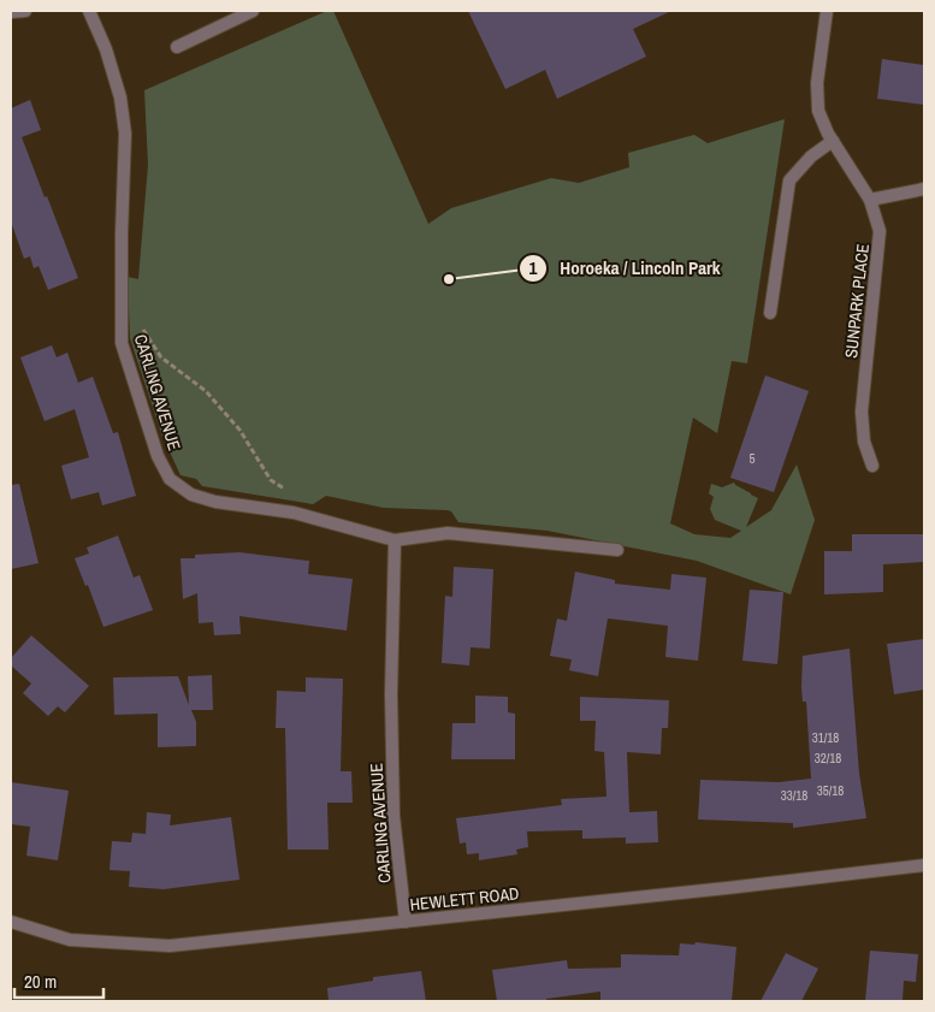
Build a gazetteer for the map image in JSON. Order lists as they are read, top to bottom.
{
  "streets": {
    "street": ["SUNPARK PLACE", "CARLING AVENUE", "HEWLETT ROAD"]
  },
  "crossings": [
    ["CARLING AVENUE", "HEWLETT ROAD"]
  ],
  "places": ["Horoeka / Lincoln Park"],
  "house_numbers": [
    "5",
    "31/18",
    "32/18",
    "35/18",
    "33/18"
  ],
  "scale_bar": "20 m"
}
